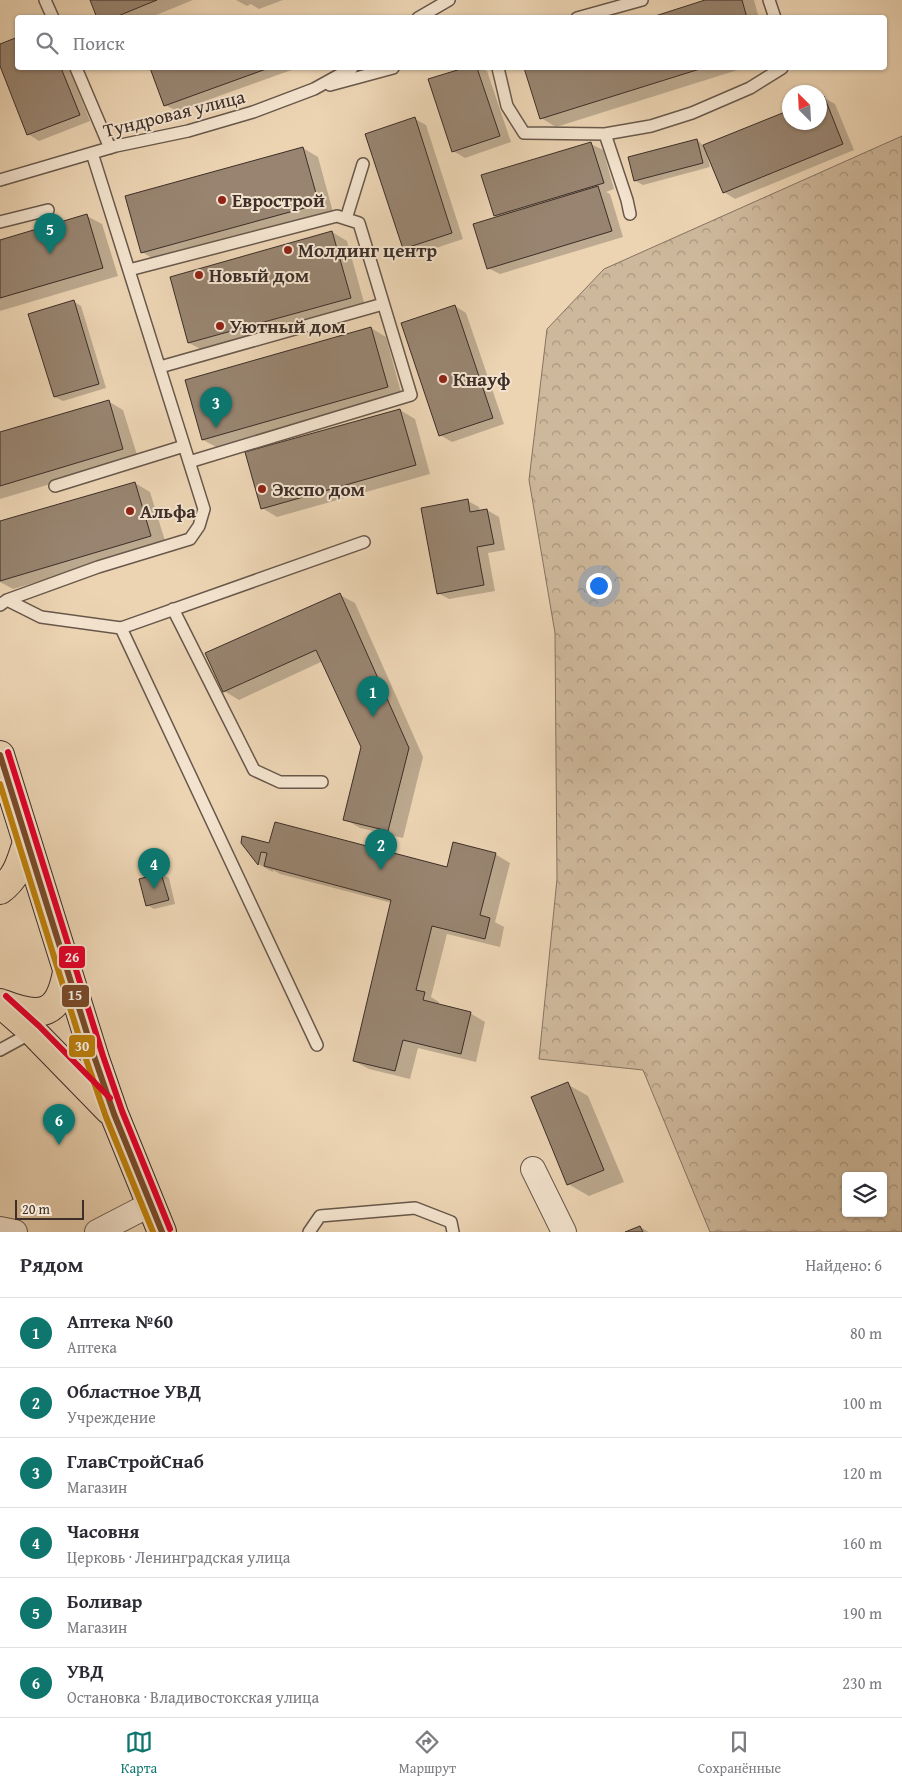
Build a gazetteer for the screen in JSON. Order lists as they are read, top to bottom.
{
  "streets": {
    "lane": ["Тундровая улица"]
  },
  "places": [
    "Еврострой",
    "Молдинг центр",
    "Новый дом",
    "Уютный дом",
    "Кнауф",
    "Экспо дом",
    "Альфа"
  ],
  "lines": ["transit line 26", "transit line 15", "transit line 30"],
  "scale_bar": "20 m",
  "north": "top left",
  "page": {
    "search": "Поиск",
    "pins": [
      "5",
      "3",
      "1",
      "2",
      "4",
      "6"
    ],
    "scale": "20 m",
    "heading": ["Рядом", "Найдено: 6"],
    "list": [
      {
        "mark": "1",
        "name": "Аптека №60",
        "note": "Аптека",
        "value": "80 m"
      },
      {
        "mark": "2",
        "name": "Областное УВД",
        "note": "Учреждение",
        "value": "100 m"
      },
      {
        "mark": "3",
        "name": "ГлавСтройСнаб",
        "note": "Магазин",
        "value": "120 m"
      },
      {
        "mark": "4",
        "name": "Часовня",
        "note": "Церковь · Ленинградская улица",
        "value": "160 m"
      },
      {
        "mark": "5",
        "name": "Боливар",
        "note": "Магазин",
        "value": "190 m"
      },
      {
        "mark": "6",
        "name": "УВД",
        "note": "Остановка · Владивостокская улица",
        "value": "230 m"
      }
    ],
    "nav": ["Карта", "Маршрут", "Сохранённые"]
  }
}
